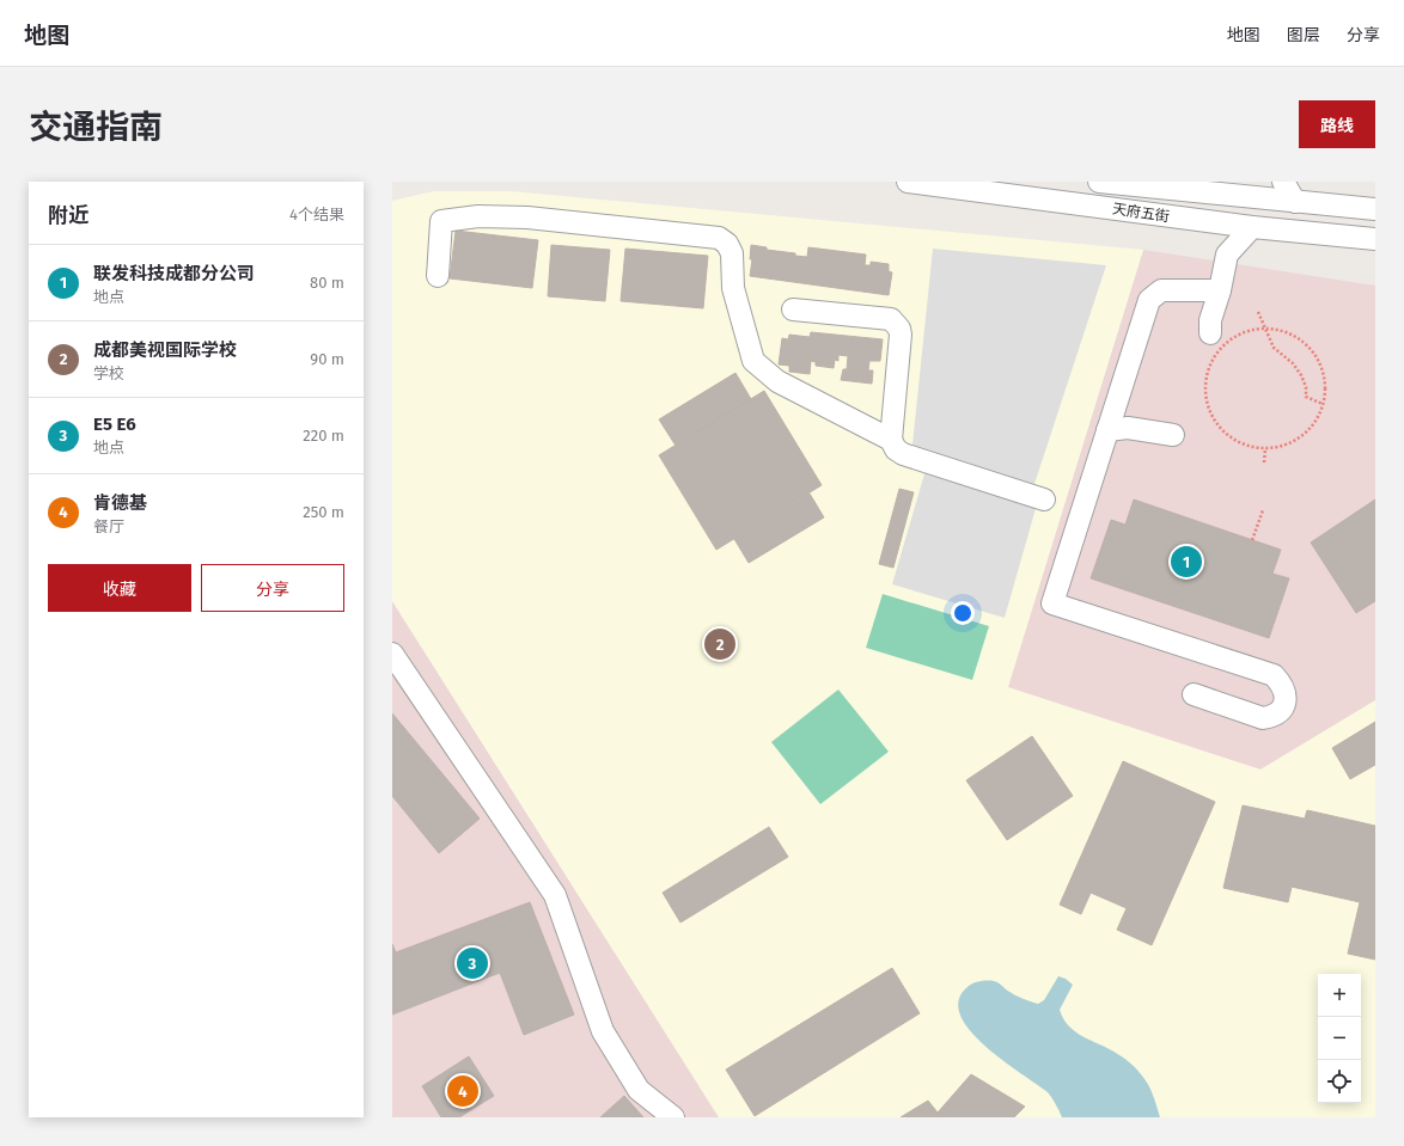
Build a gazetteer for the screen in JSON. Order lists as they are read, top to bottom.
{
  "streets": {
    "street": ["天府五街"]
  },
  "page": {
    "header": "地图",
    "nav": ["地图", "图层", "分享"],
    "title": "交通指南",
    "buttons": [
      "路线",
      ["收藏", "分享"]
    ],
    "heading": ["附近", "4个结果"],
    "list": [
      {
        "mark": "1",
        "name": "联发科技成都分公司",
        "note": "地点",
        "value": "80 m"
      },
      {
        "mark": "2",
        "name": "成都美视国际学校",
        "note": "学校",
        "value": "90 m"
      },
      {
        "mark": "3",
        "name": "E5 E6",
        "note": "地点",
        "value": "220 m"
      },
      {
        "mark": "4",
        "name": "肯德基",
        "note": "餐厅",
        "value": "250 m"
      }
    ],
    "pins": [
      "1",
      "2",
      "3",
      "4"
    ],
    "map_buttons": ["+", "−"]
  }
}
